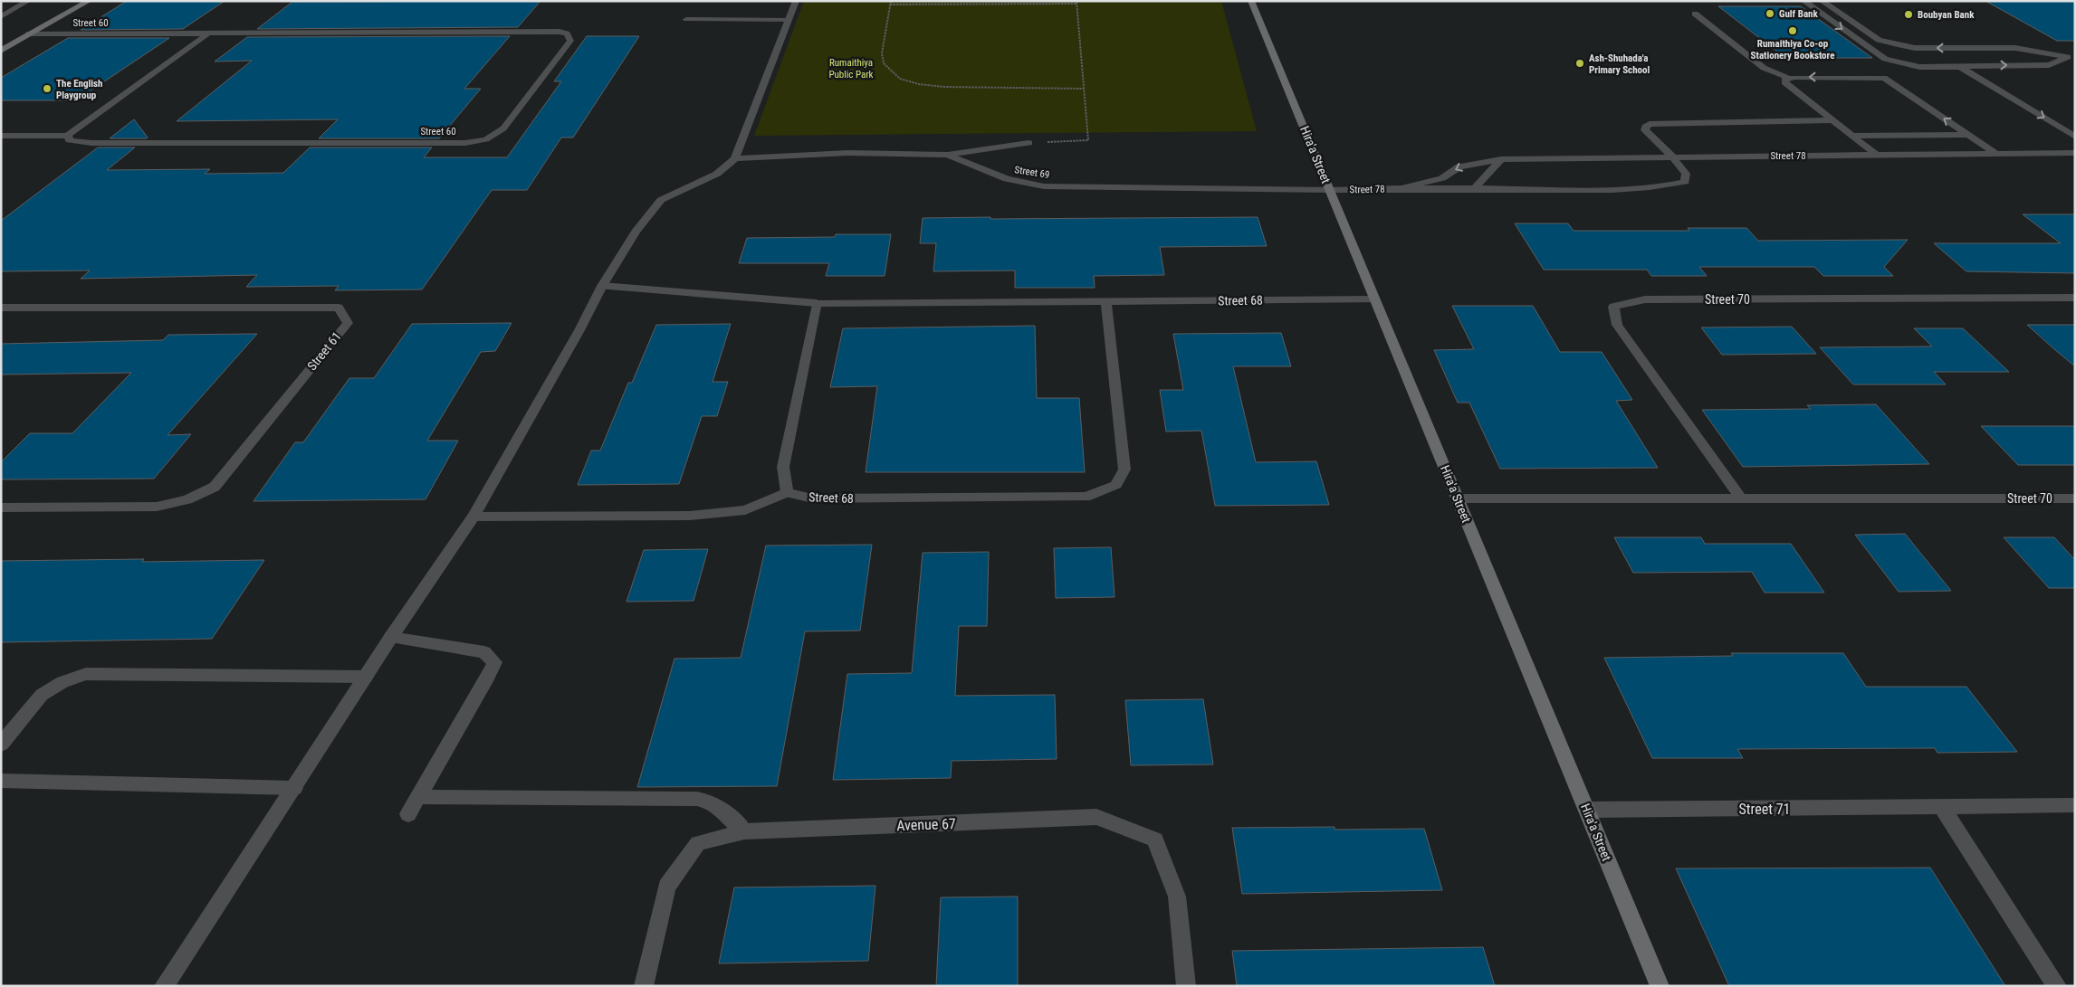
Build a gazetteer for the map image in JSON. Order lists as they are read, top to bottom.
{
  "streets": {
    "street": [
      "Street 60",
      "Hira'a Street",
      "Street 78",
      "Street 69",
      "Street 70",
      "Street 68",
      "Street 61",
      "Street 71",
      "Avenue 67"
    ]
  },
  "crossings": [
    ["Hira'a Street", "Street 78"],
    ["Hira'a Street", "Street 69"],
    ["Hira'a Street", "Street 70"],
    ["Hira'a Street", "Street 68"],
    ["Hira'a Street", "Street 71"],
    ["Street 78", "Street 69"]
  ],
  "parks": ["Rumaithiya Public Park"],
  "places": [
    "Gulf Bank",
    "Boubyan Bank",
    "Rumaithiya Co-op Stationery Bookstore",
    "Ash-Shuhada'a Primary School",
    "The English Playgroup"
  ]
}
